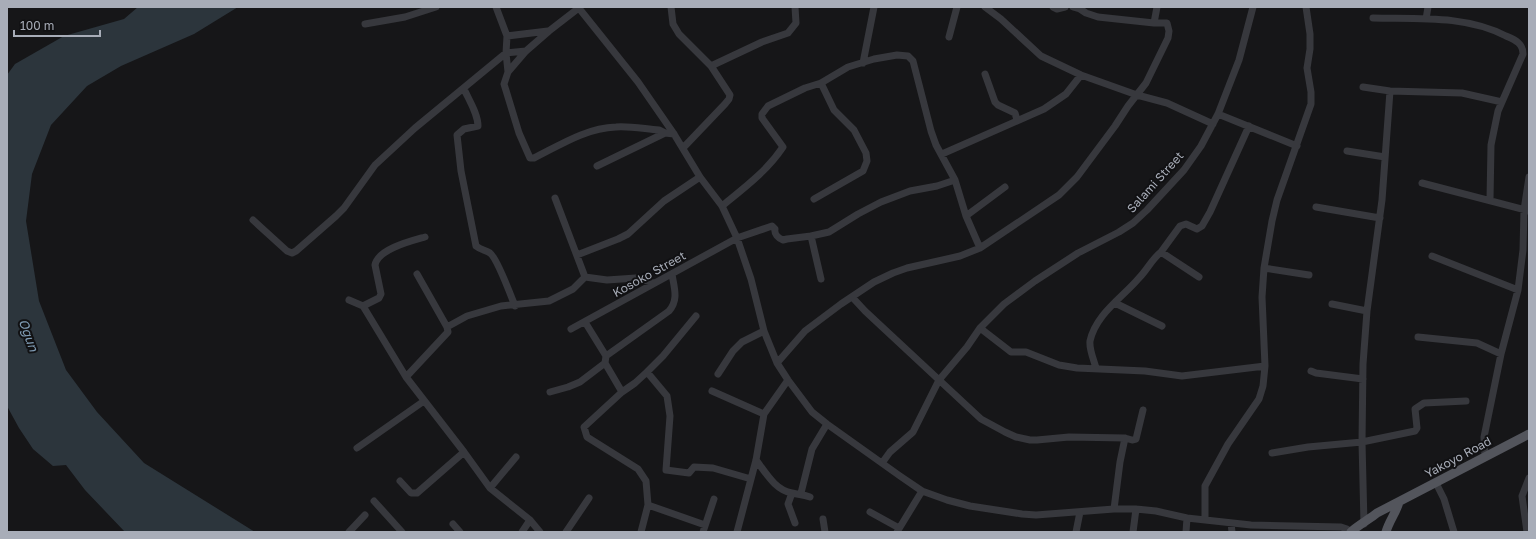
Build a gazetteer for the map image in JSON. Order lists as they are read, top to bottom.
{
  "streets": {
    "main road": ["Yakoyo Road"],
    "street": ["Salami Street", "Kosoko Street"]
  },
  "water": ["Ogun"],
  "scale_bar": "100 m"
}
